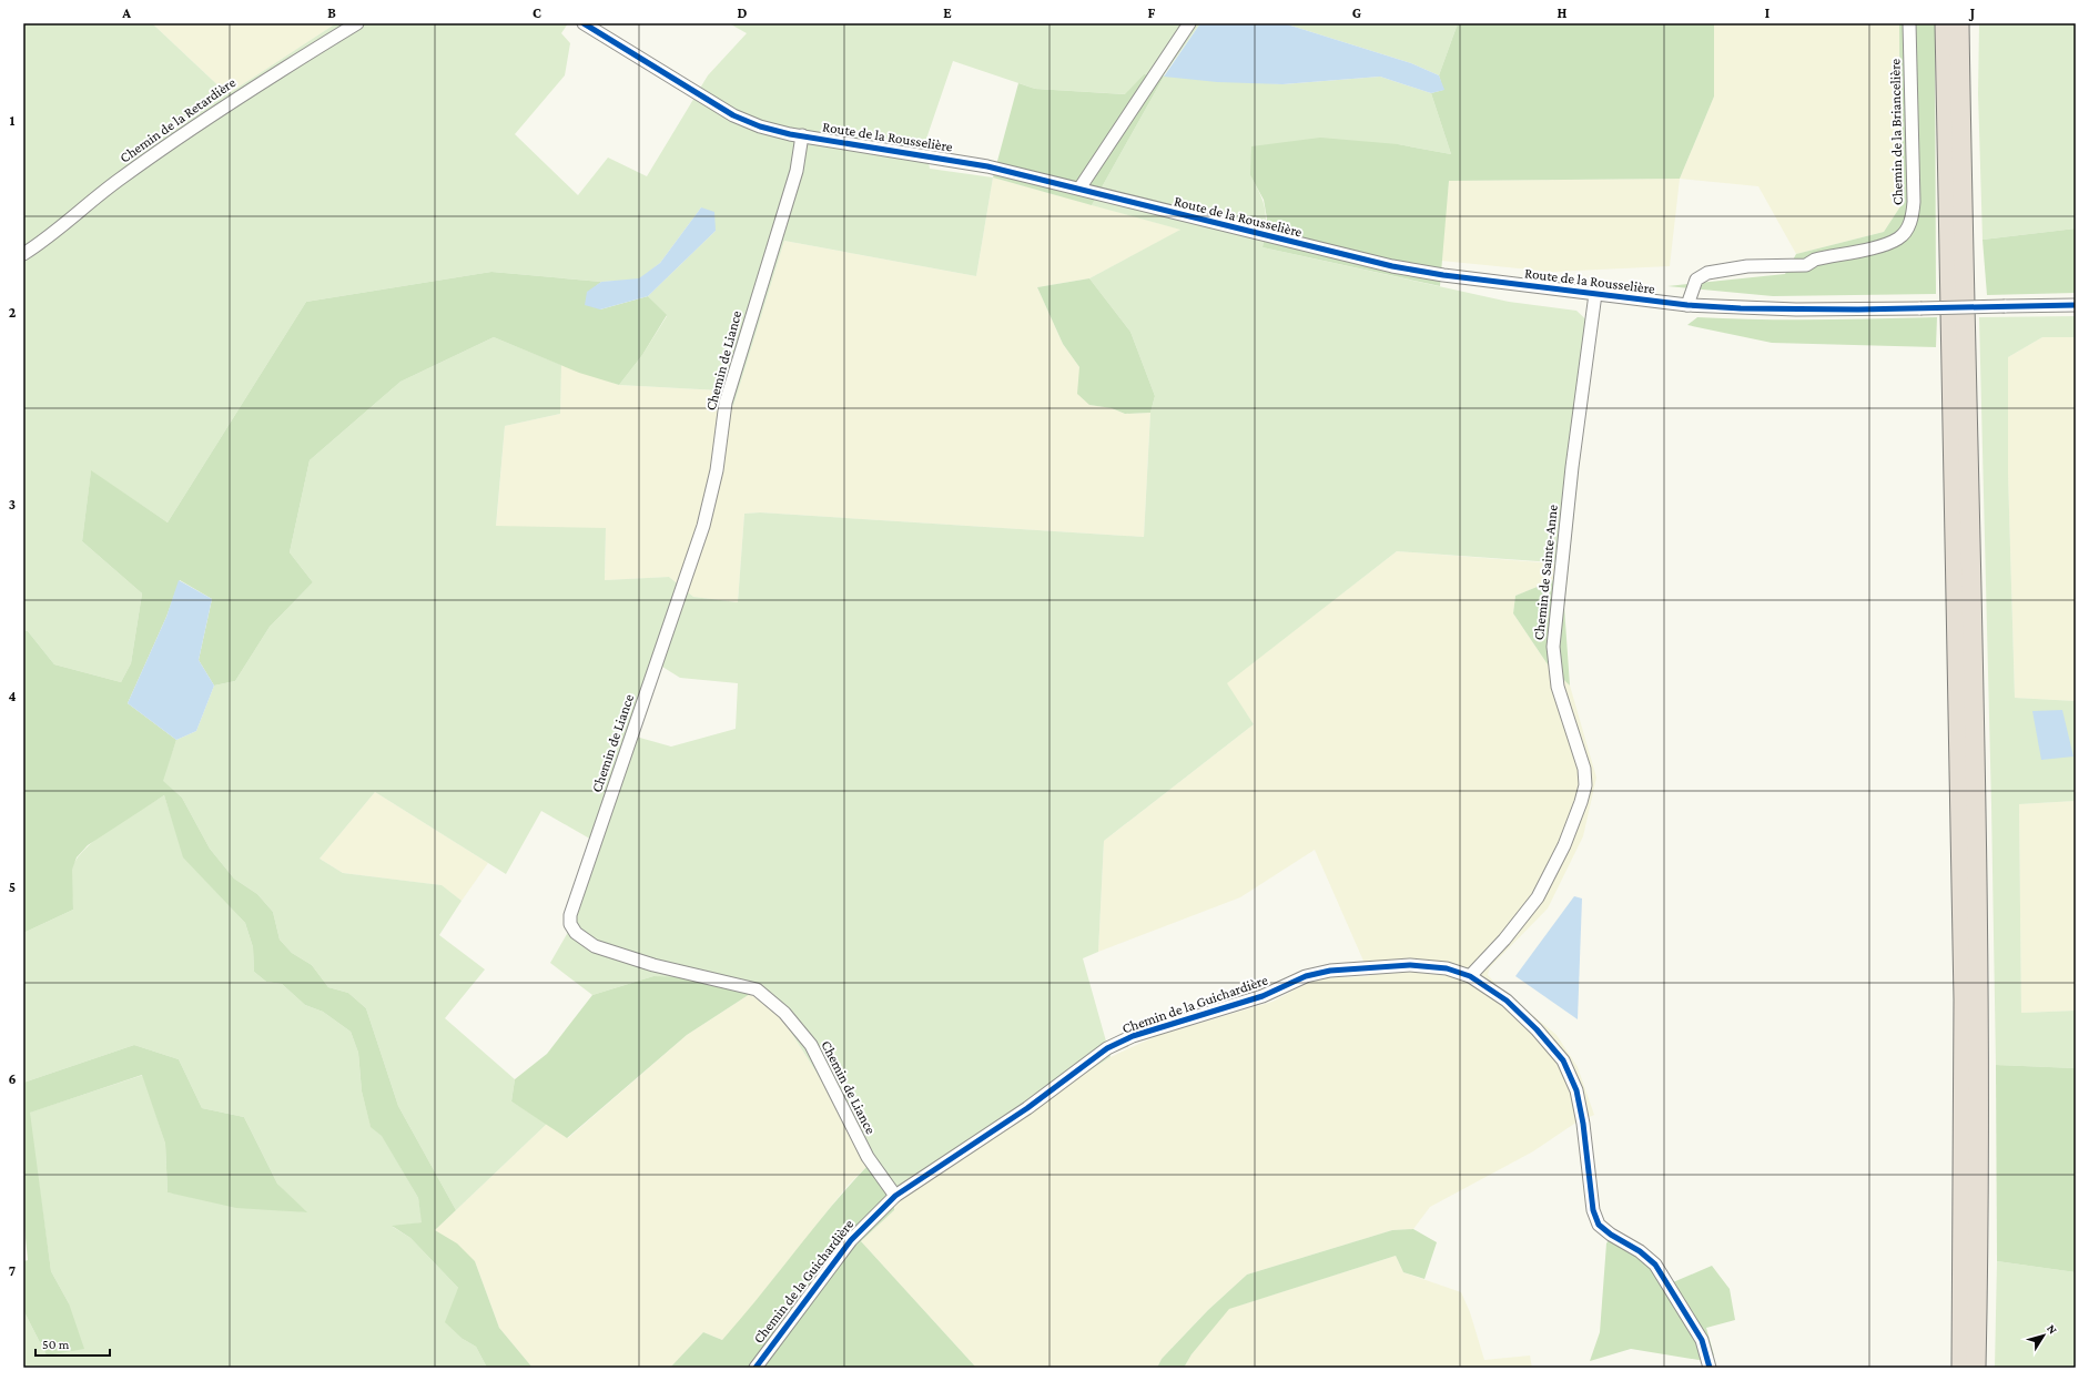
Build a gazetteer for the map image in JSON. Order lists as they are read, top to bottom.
{
  "streets": {
    "street": [
      "Chemin de la Retardière",
      "Chemin de la Briancelière",
      "Route de la Rousselière",
      "Chemin de Liance",
      "Chemin de Sainte-Anne",
      "Chemin de la Guichardière"
    ]
  },
  "crossings": [
    ["Chemin de la Briancelière", "Route de la Rousselière"],
    ["Route de la Rousselière", "Chemin de Liance"],
    ["Route de la Rousselière", "Chemin de Sainte-Anne"],
    ["Chemin de Liance", "Chemin de la Guichardière"],
    ["Chemin de Sainte-Anne", "Chemin de la Guichardière"]
  ],
  "scale_bar": "50 m",
  "north": "top right",
  "grid": {
    "columns": [
      "A",
      "B",
      "C",
      "D",
      "E",
      "F",
      "G",
      "H",
      "I",
      "J"
    ],
    "rows": [
      "1",
      "2",
      "3",
      "4",
      "5",
      "6",
      "7"
    ]
  }
}
